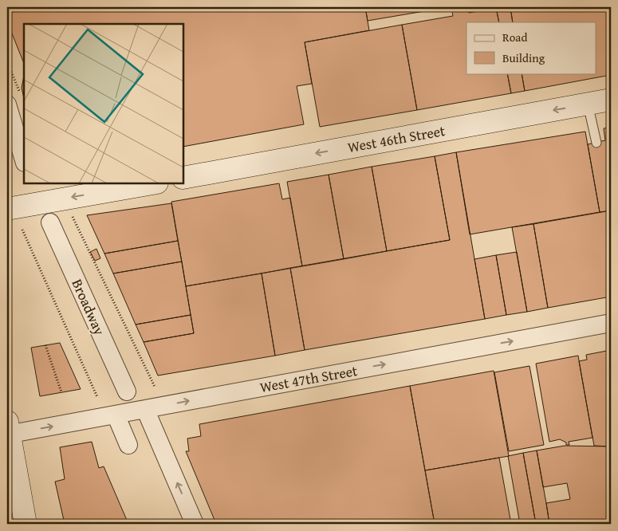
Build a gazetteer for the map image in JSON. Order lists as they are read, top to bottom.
{
  "streets": {
    "main road": ["West 46th Street"],
    "street": ["Broadway", "West 47th Street"]
  },
  "one_way": ["West 46th Street", "West 47th Street"],
  "legend": ["Road", "Building"]
}
